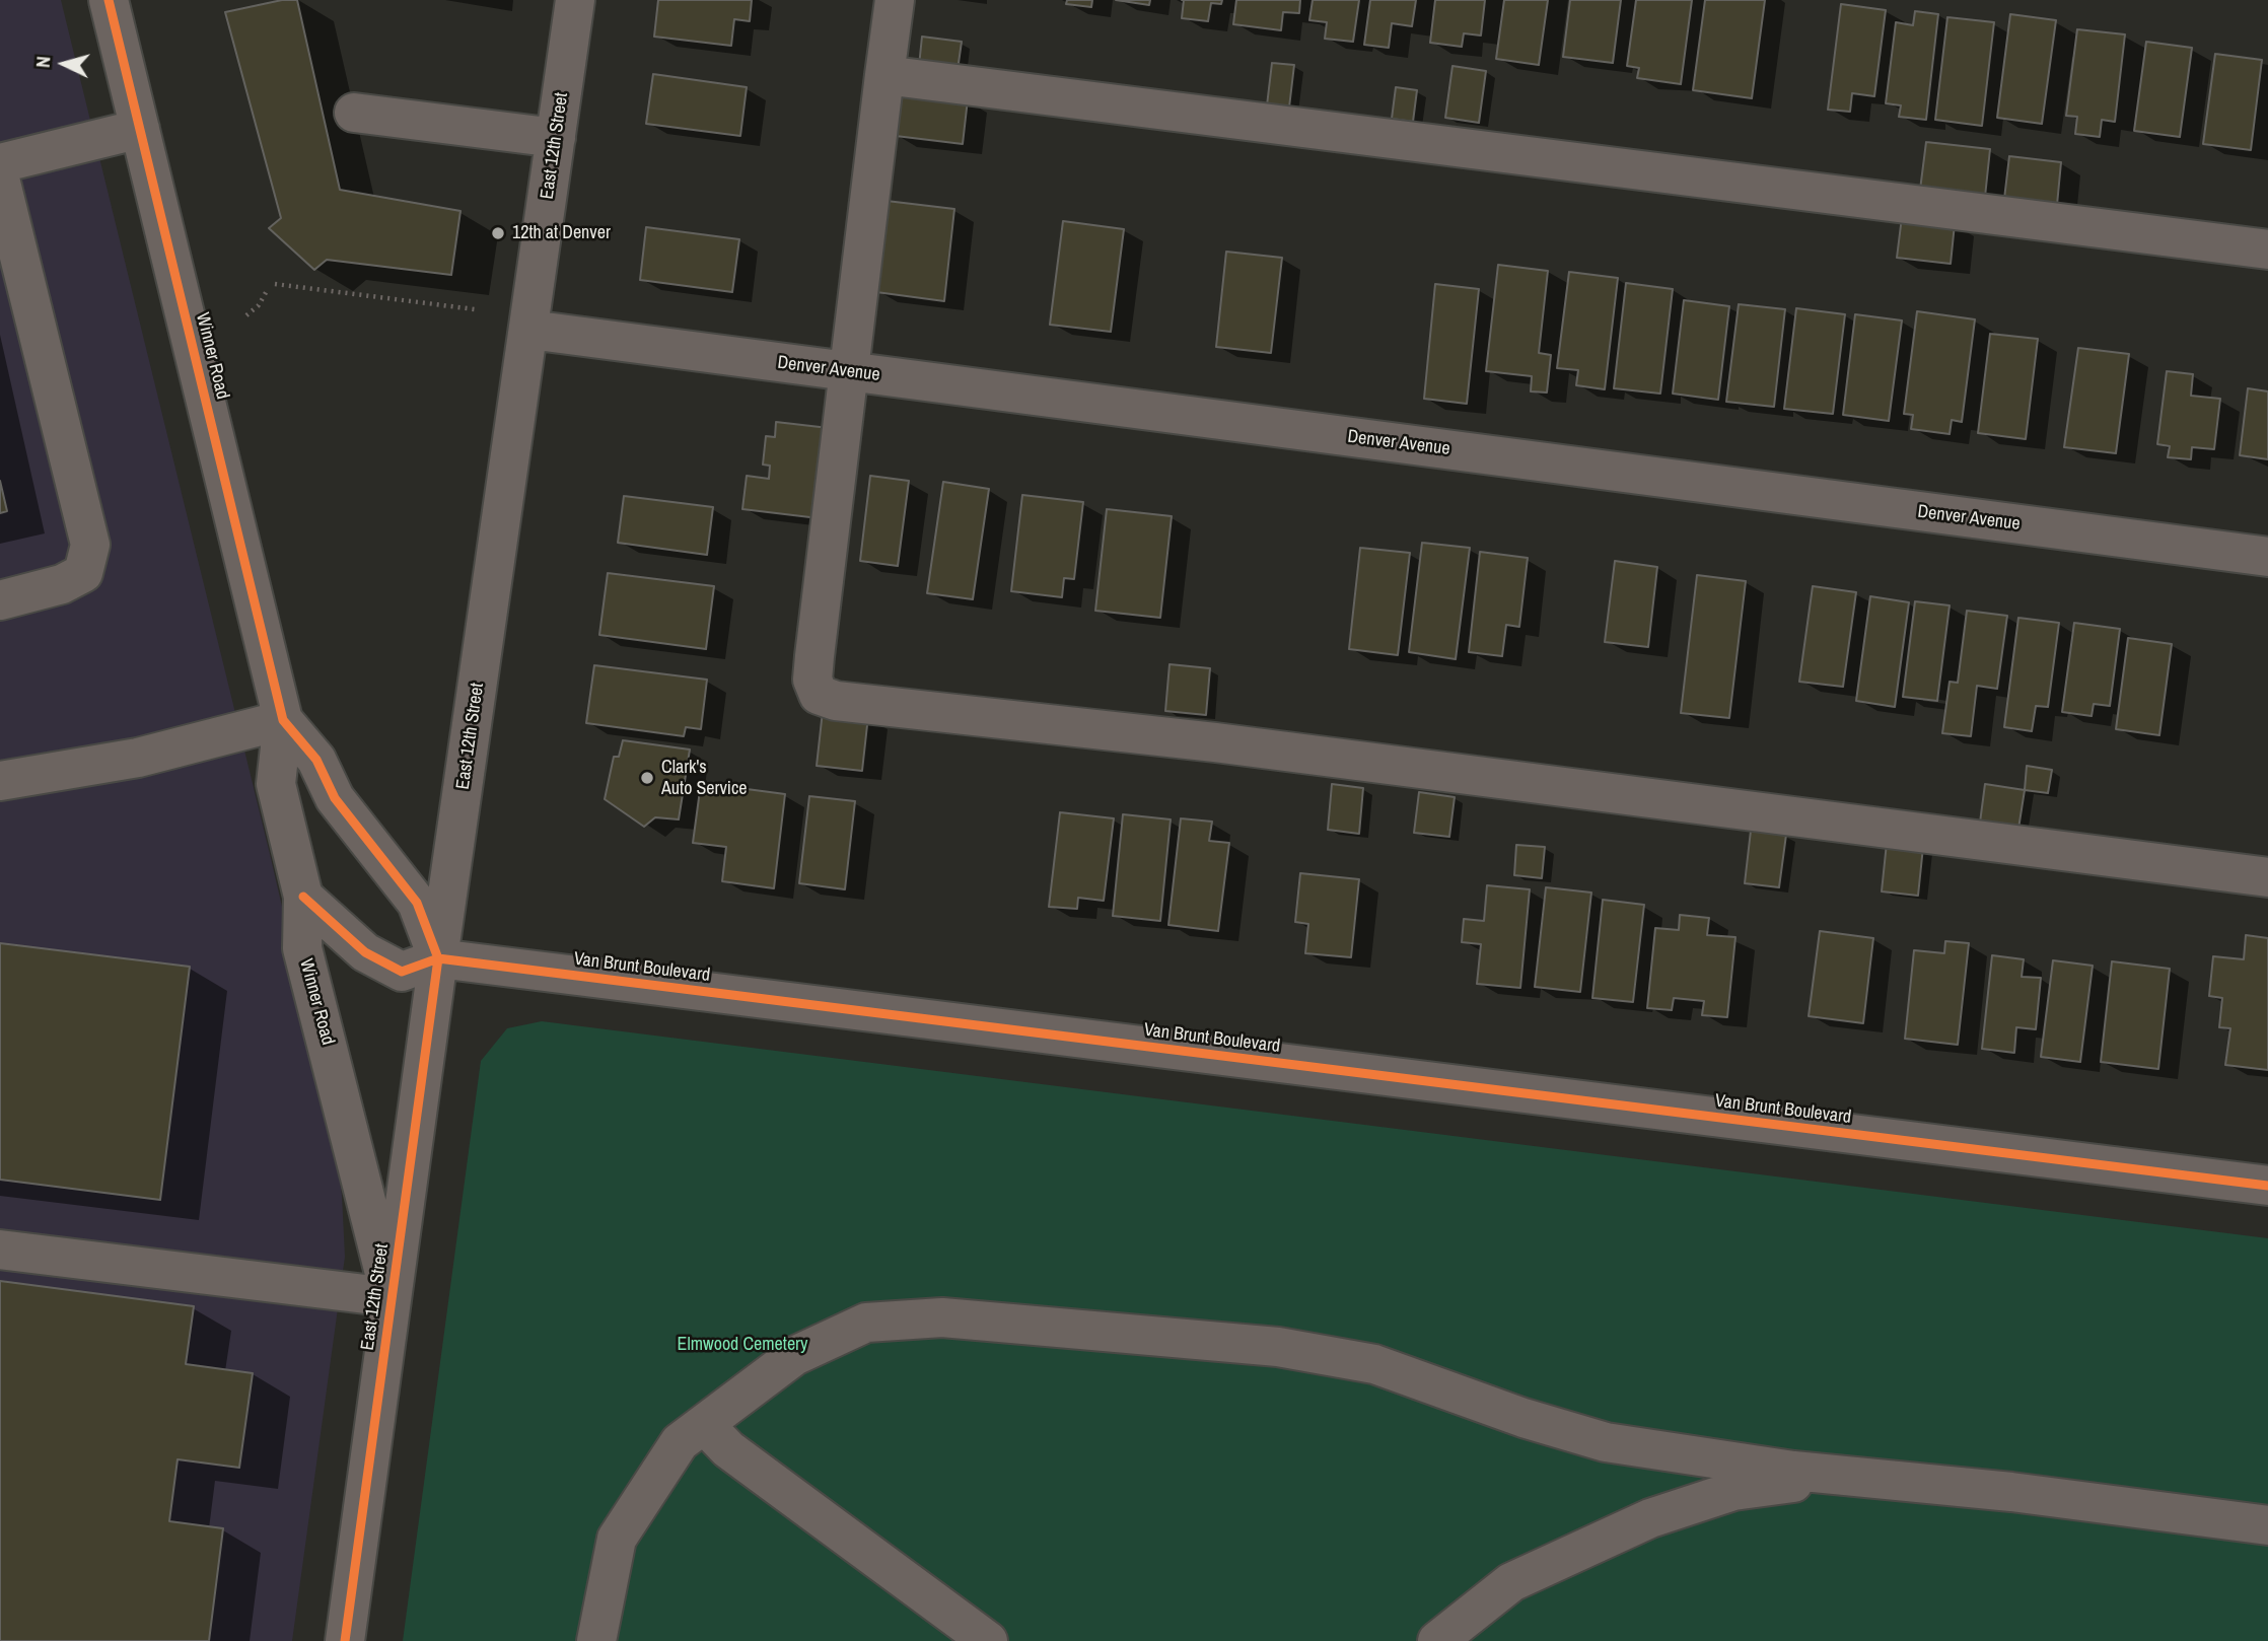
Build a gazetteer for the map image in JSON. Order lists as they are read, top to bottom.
{
  "streets": {
    "street": [
      "East 12th Street",
      "Winner Road",
      "Denver Avenue",
      "Van Brunt Boulevard"
    ]
  },
  "crossings": [
    ["East 12th Street", "Winner Road"],
    ["East 12th Street", "Denver Avenue"],
    ["East 12th Street", "Van Brunt Boulevard"]
  ],
  "parks": ["Elmwood Cemetery"],
  "places": ["12th at Denver", "Clark's Auto Service"],
  "north": "left"
}
